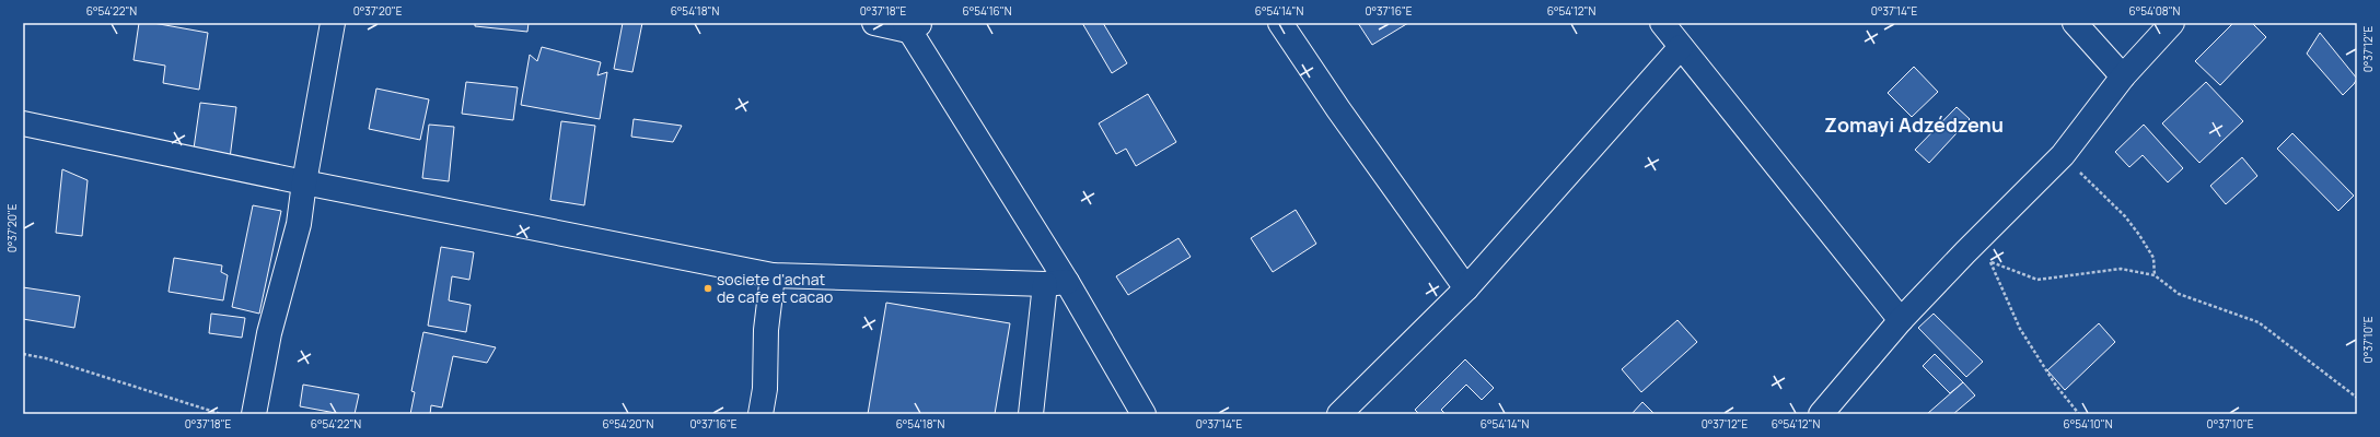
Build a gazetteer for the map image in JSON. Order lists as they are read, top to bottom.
{
  "districts": ["Zomayi Adzédzenu"],
  "places": ["societe d'achat de cafe et cacao"],
  "coordinates": [
    "6°54'22\"N",
    "0°37'20\"E",
    "6°54'18\"N",
    "0°37'18\"E",
    "6°54'16\"N",
    "6°54'14\"N",
    "0°37'16\"E",
    "6°54'12\"N",
    "0°37'14\"E",
    "6°54'08\"N",
    "0°37'12\"E",
    "0°37'10\"E",
    "6°54'20\"N",
    "6°54'10\"N"
  ]
}
